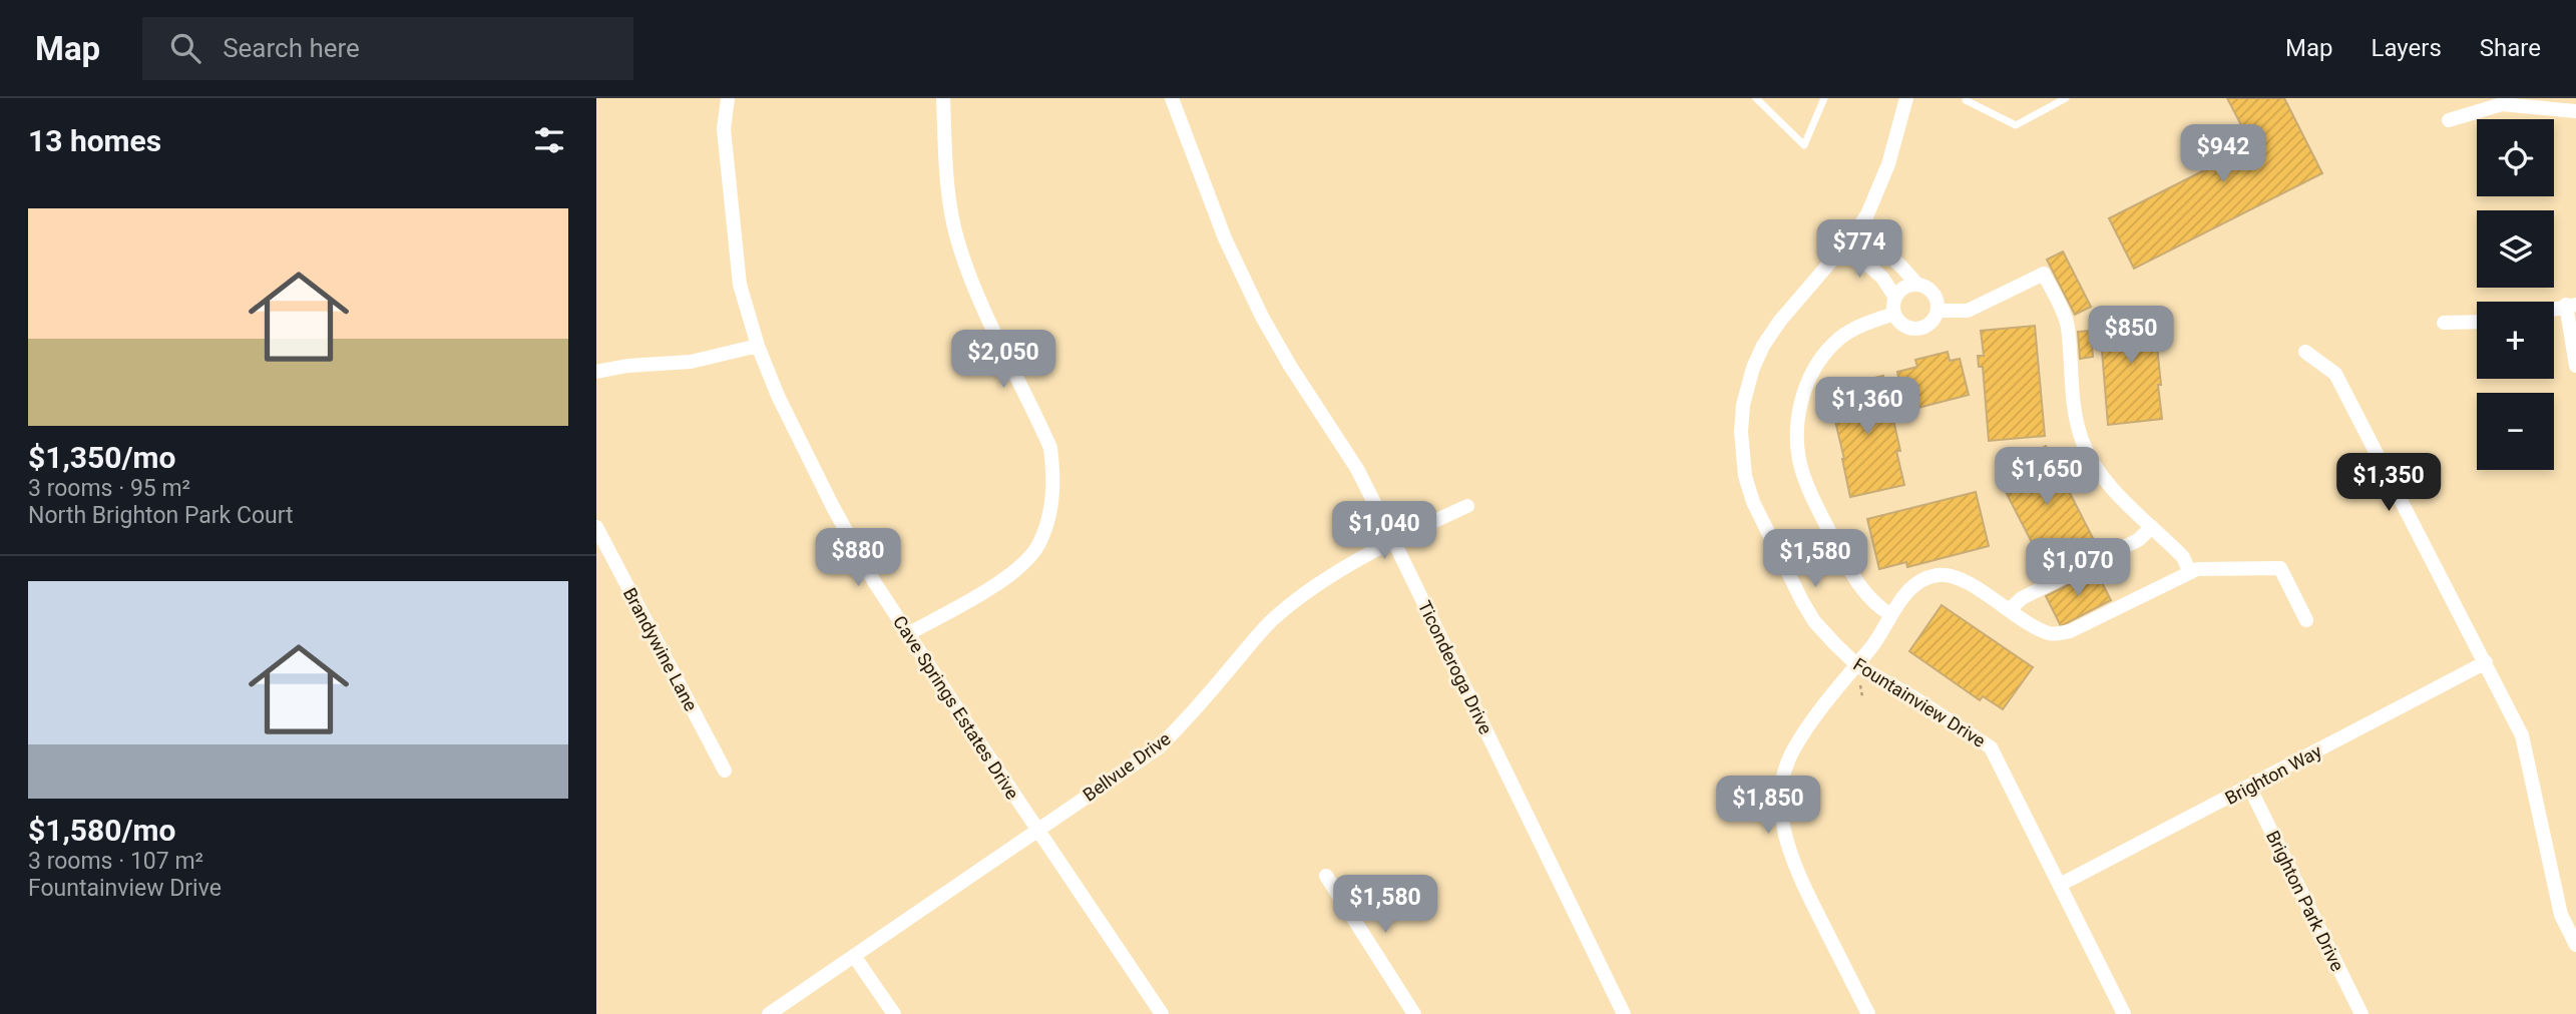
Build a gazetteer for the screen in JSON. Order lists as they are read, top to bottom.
{
  "streets": {
    "street": [
      "Brandywine Lane",
      "Ticonderoga Drive",
      "Fountainview Drive",
      "Cave Springs Estates Drive",
      "Bellvue Drive",
      "Brighton Way",
      "Brighton Park Drive"
    ]
  },
  "crossings": [
    ["Ticonderoga Drive", "Bellvue Drive"],
    ["Fountainview Drive", "Brighton Way"],
    ["Cave Springs Estates Drive", "Bellvue Drive"],
    ["Brighton Way", "Brighton Park Drive"]
  ],
  "page": {
    "header": "Map",
    "search": "Search here",
    "nav": ["Map", "Layers", "Share"],
    "heading": "13 homes",
    "map_buttons": ["+", "−"],
    "price": [
      "$942",
      "$774",
      "$850",
      "$2,050",
      "$1,360",
      "$1,650",
      "$1,350",
      "$1,040",
      "$880",
      "$1,580",
      "$1,070",
      "$1,850",
      "$1,580"
    ],
    "list": [
      {
        "name": "$1,350/mo",
        "note": "3 rooms · 95 m² · North Brighton Park Court"
      },
      {
        "name": "$1,580/mo",
        "note": "3 rooms · 107 m² · Fountainview Drive"
      }
    ]
  }
}
